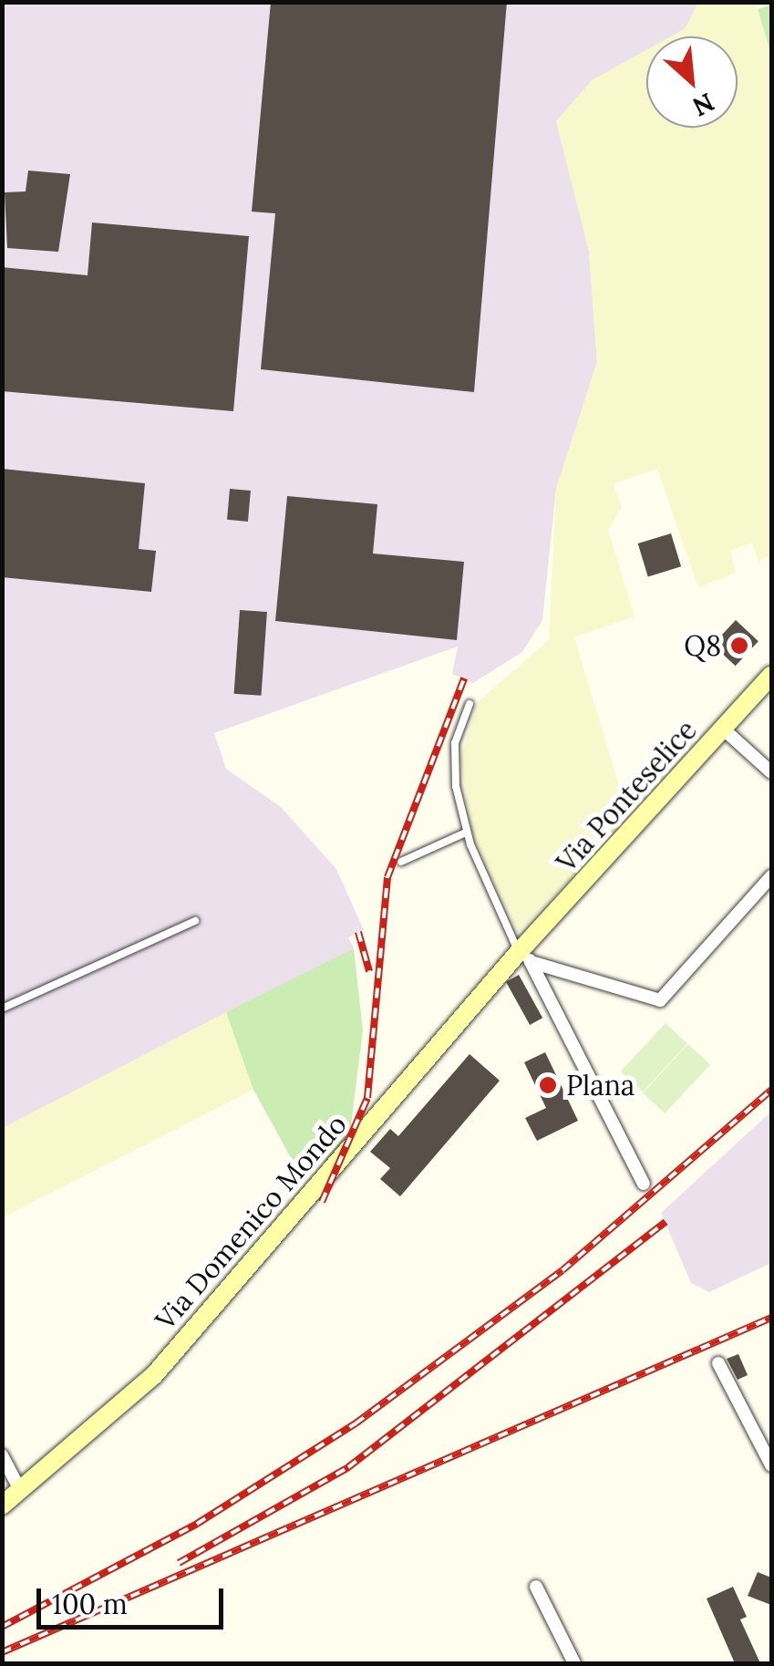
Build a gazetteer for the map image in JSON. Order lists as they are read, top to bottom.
{
  "streets": {
    "street": ["Via Ponteselice", "Via Domenico Mondo"]
  },
  "crossings": [
    ["Via Ponteselice", "Via Domenico Mondo"]
  ],
  "places": ["Q8", "Plana"],
  "scale_bar": "100 m",
  "north": "bottom right"
}
